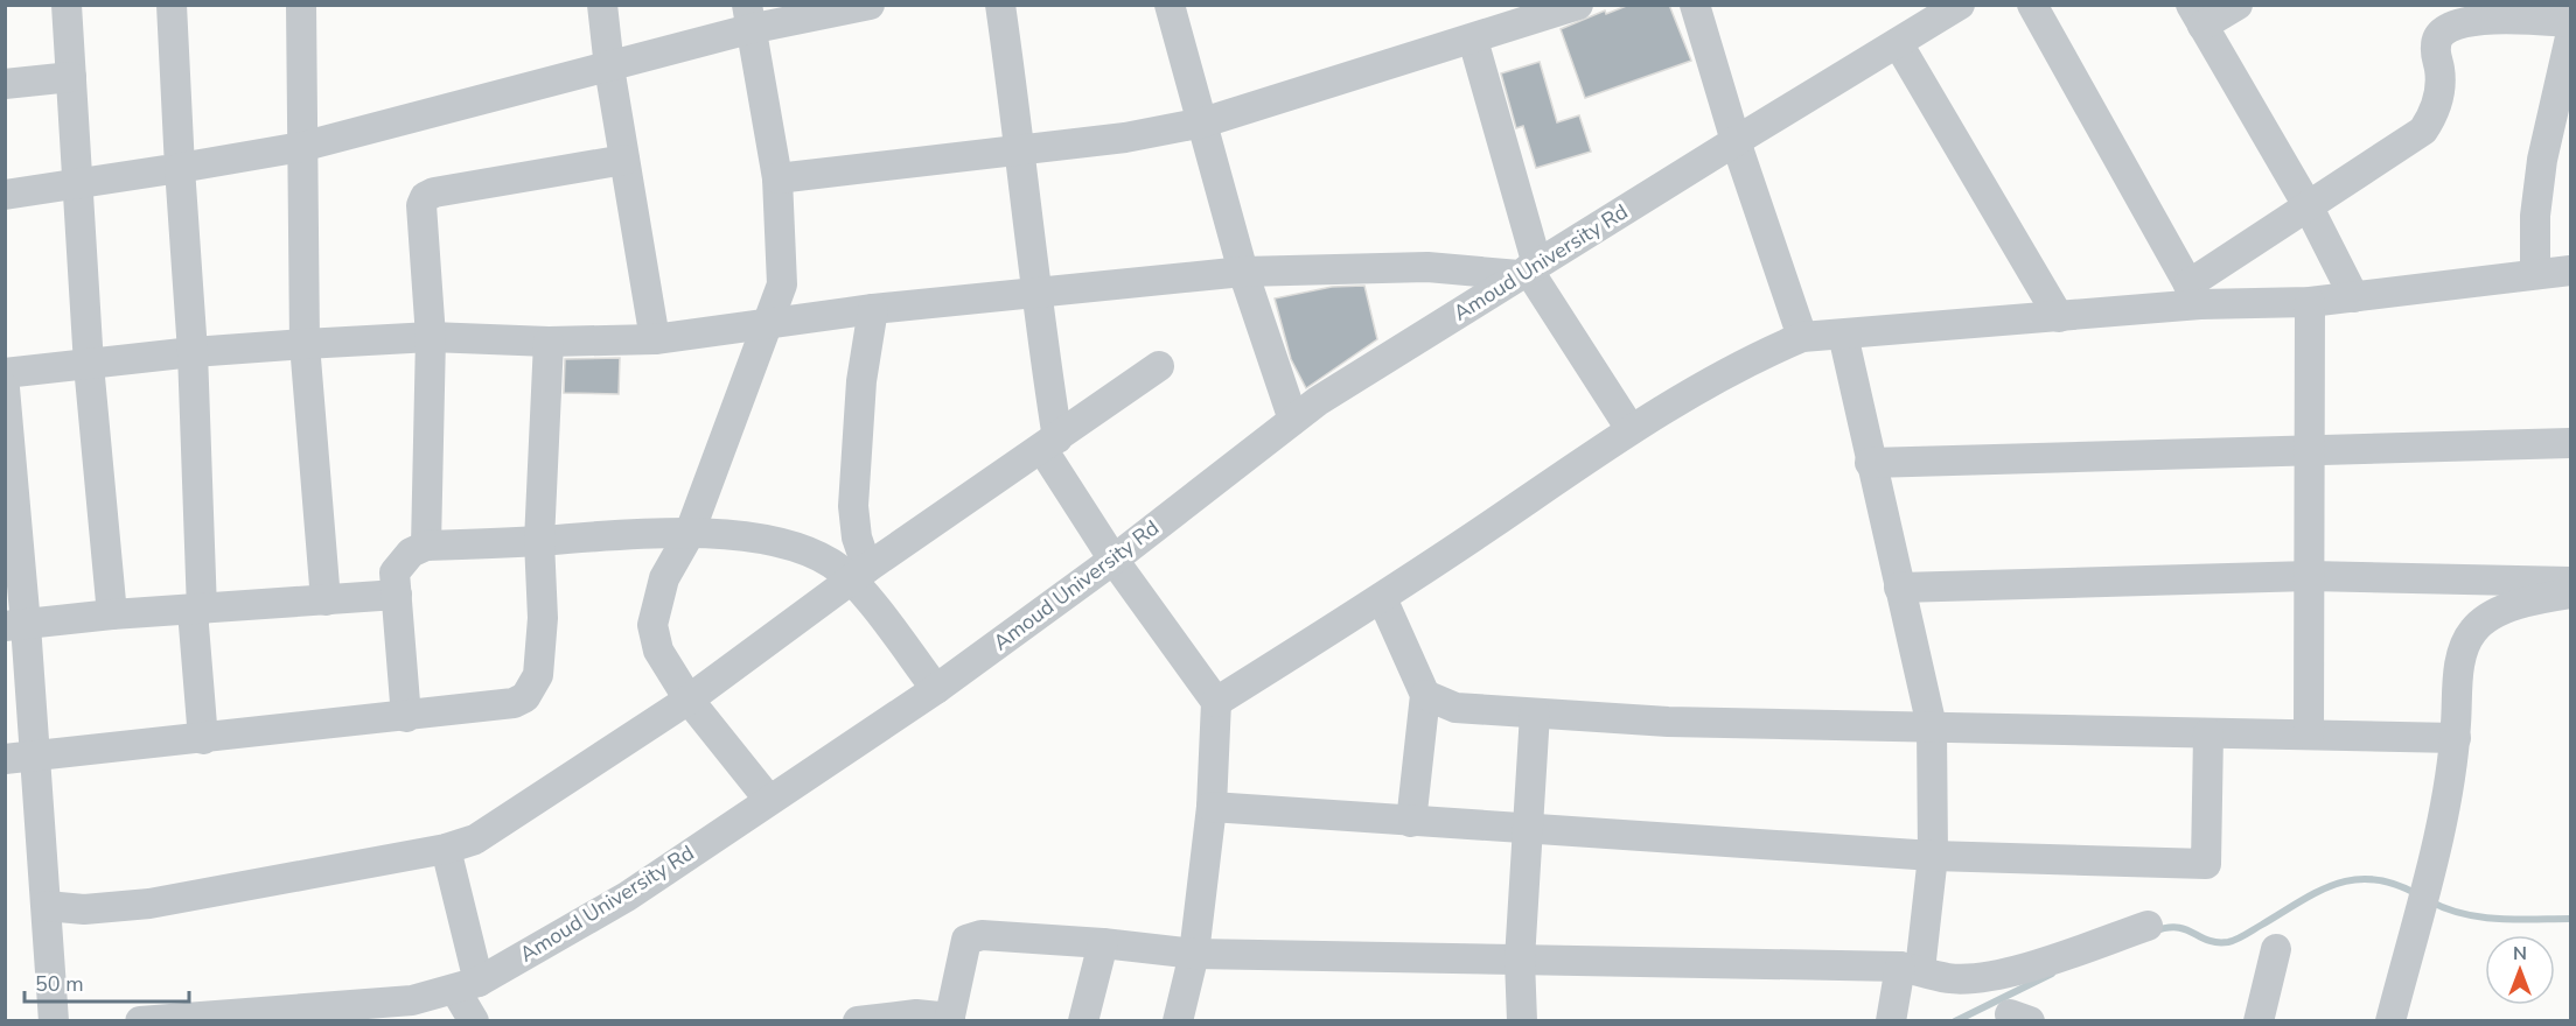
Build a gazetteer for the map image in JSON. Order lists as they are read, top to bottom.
{
  "streets": {
    "street": ["Amoud University Rd"]
  },
  "scale_bar": "50 m",
  "north": "top"
}
